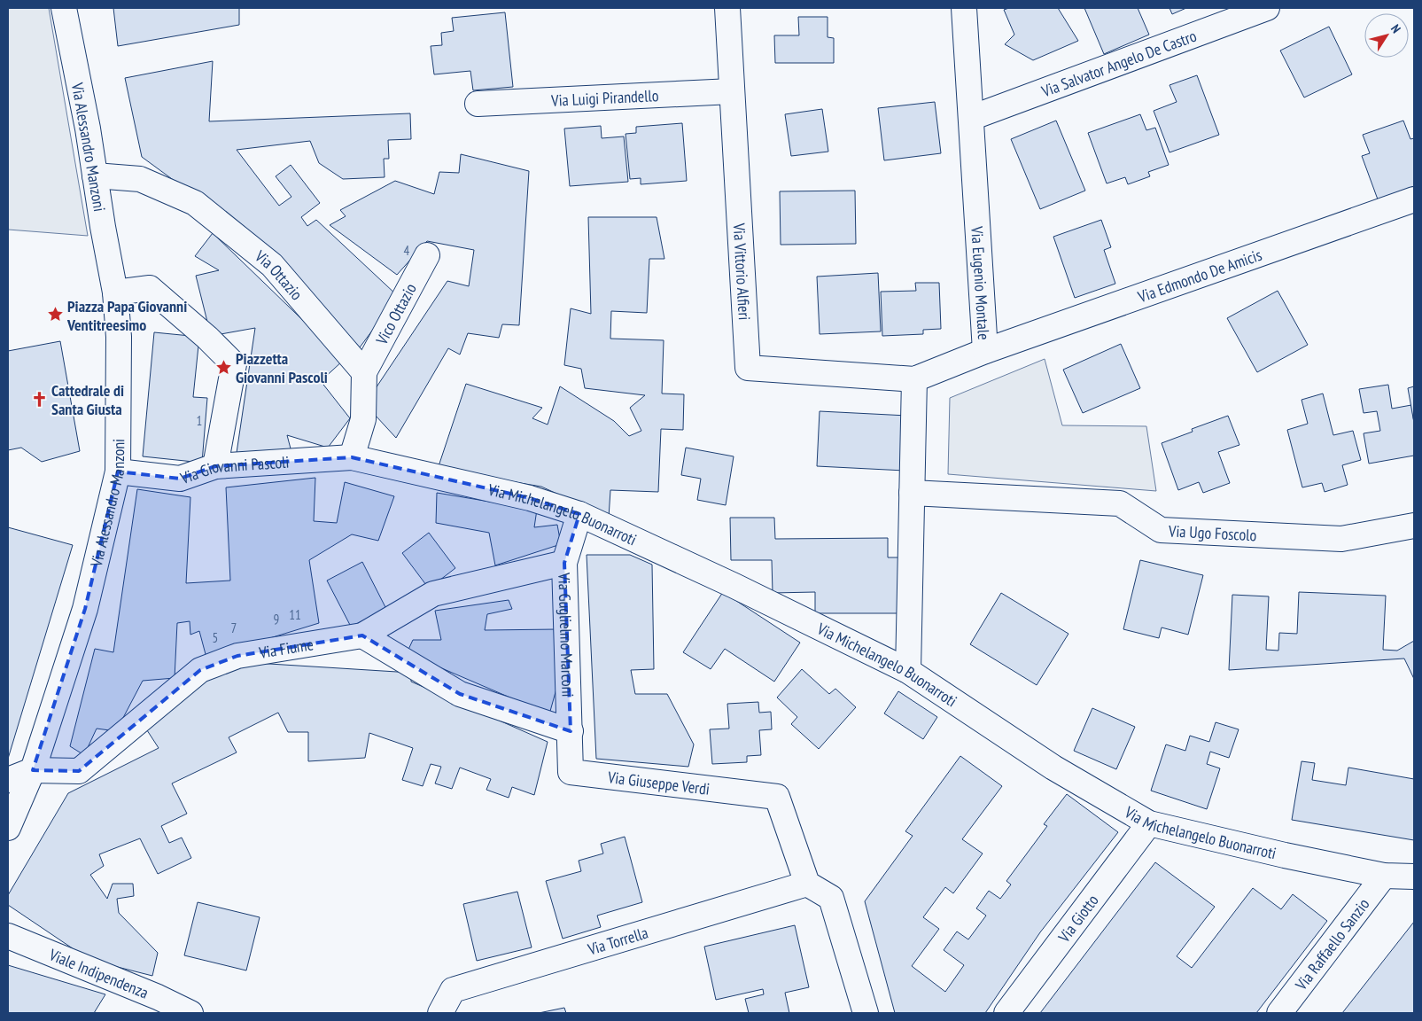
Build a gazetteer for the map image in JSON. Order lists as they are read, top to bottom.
{
  "streets": {
    "street": [
      "Via Salvator Angelo De Castro",
      "Via Luigi Pirandello",
      "Via Alessandro Manzoni",
      "Via Vittorio Alfieri",
      "Via Edmondo De Amicis",
      "Via Ottazio",
      "Via Eugenio Montale",
      "Vico Ottazio",
      "Via Giovanni Pascoli",
      "Via Michelangelo Buonarroti",
      "Via Ugo Foscolo",
      "Via Guglielmo Marconi",
      "Via Fiume",
      "Via Giuseppe Verdi",
      "Via Giotto",
      "Via Torrella",
      "Via Raffaello Sanzio",
      "Viale Indipendenza"
    ]
  },
  "crossings": [
    ["Via Salvator Angelo De Castro", "Via Eugenio Montale"],
    ["Via Luigi Pirandello", "Via Vittorio Alfieri"],
    ["Via Alessandro Manzoni", "Via Ottazio"],
    ["Via Alessandro Manzoni", "Via Giovanni Pascoli"],
    ["Via Alessandro Manzoni", "Via Fiume"],
    ["Via Vittorio Alfieri", "Via Eugenio Montale"],
    ["Via Edmondo De Amicis", "Via Eugenio Montale"],
    ["Via Ottazio", "Vico Ottazio"],
    ["Via Giovanni Pascoli", "Via Michelangelo Buonarroti"],
    ["Via Michelangelo Buonarroti", "Via Guglielmo Marconi"],
    ["Via Michelangelo Buonarroti", "Via Giotto"],
    ["Via Michelangelo Buonarroti", "Via Raffaello Sanzio"],
    ["Via Guglielmo Marconi", "Via Fiume"],
    ["Via Guglielmo Marconi", "Via Giuseppe Verdi"],
    ["Via Giuseppe Verdi", "Via Torrella"]
  ],
  "places": {
    "place": ["Piazza Papa Giovanni Ventitreesimo", "Piazzetta Giovanni Pascoli"],
    "church": ["Cattedrale di Santa Giusta"]
  },
  "house_numbers": [
    "4",
    "1",
    "11",
    "9",
    "7",
    "5"
  ],
  "north": "top right"
}
